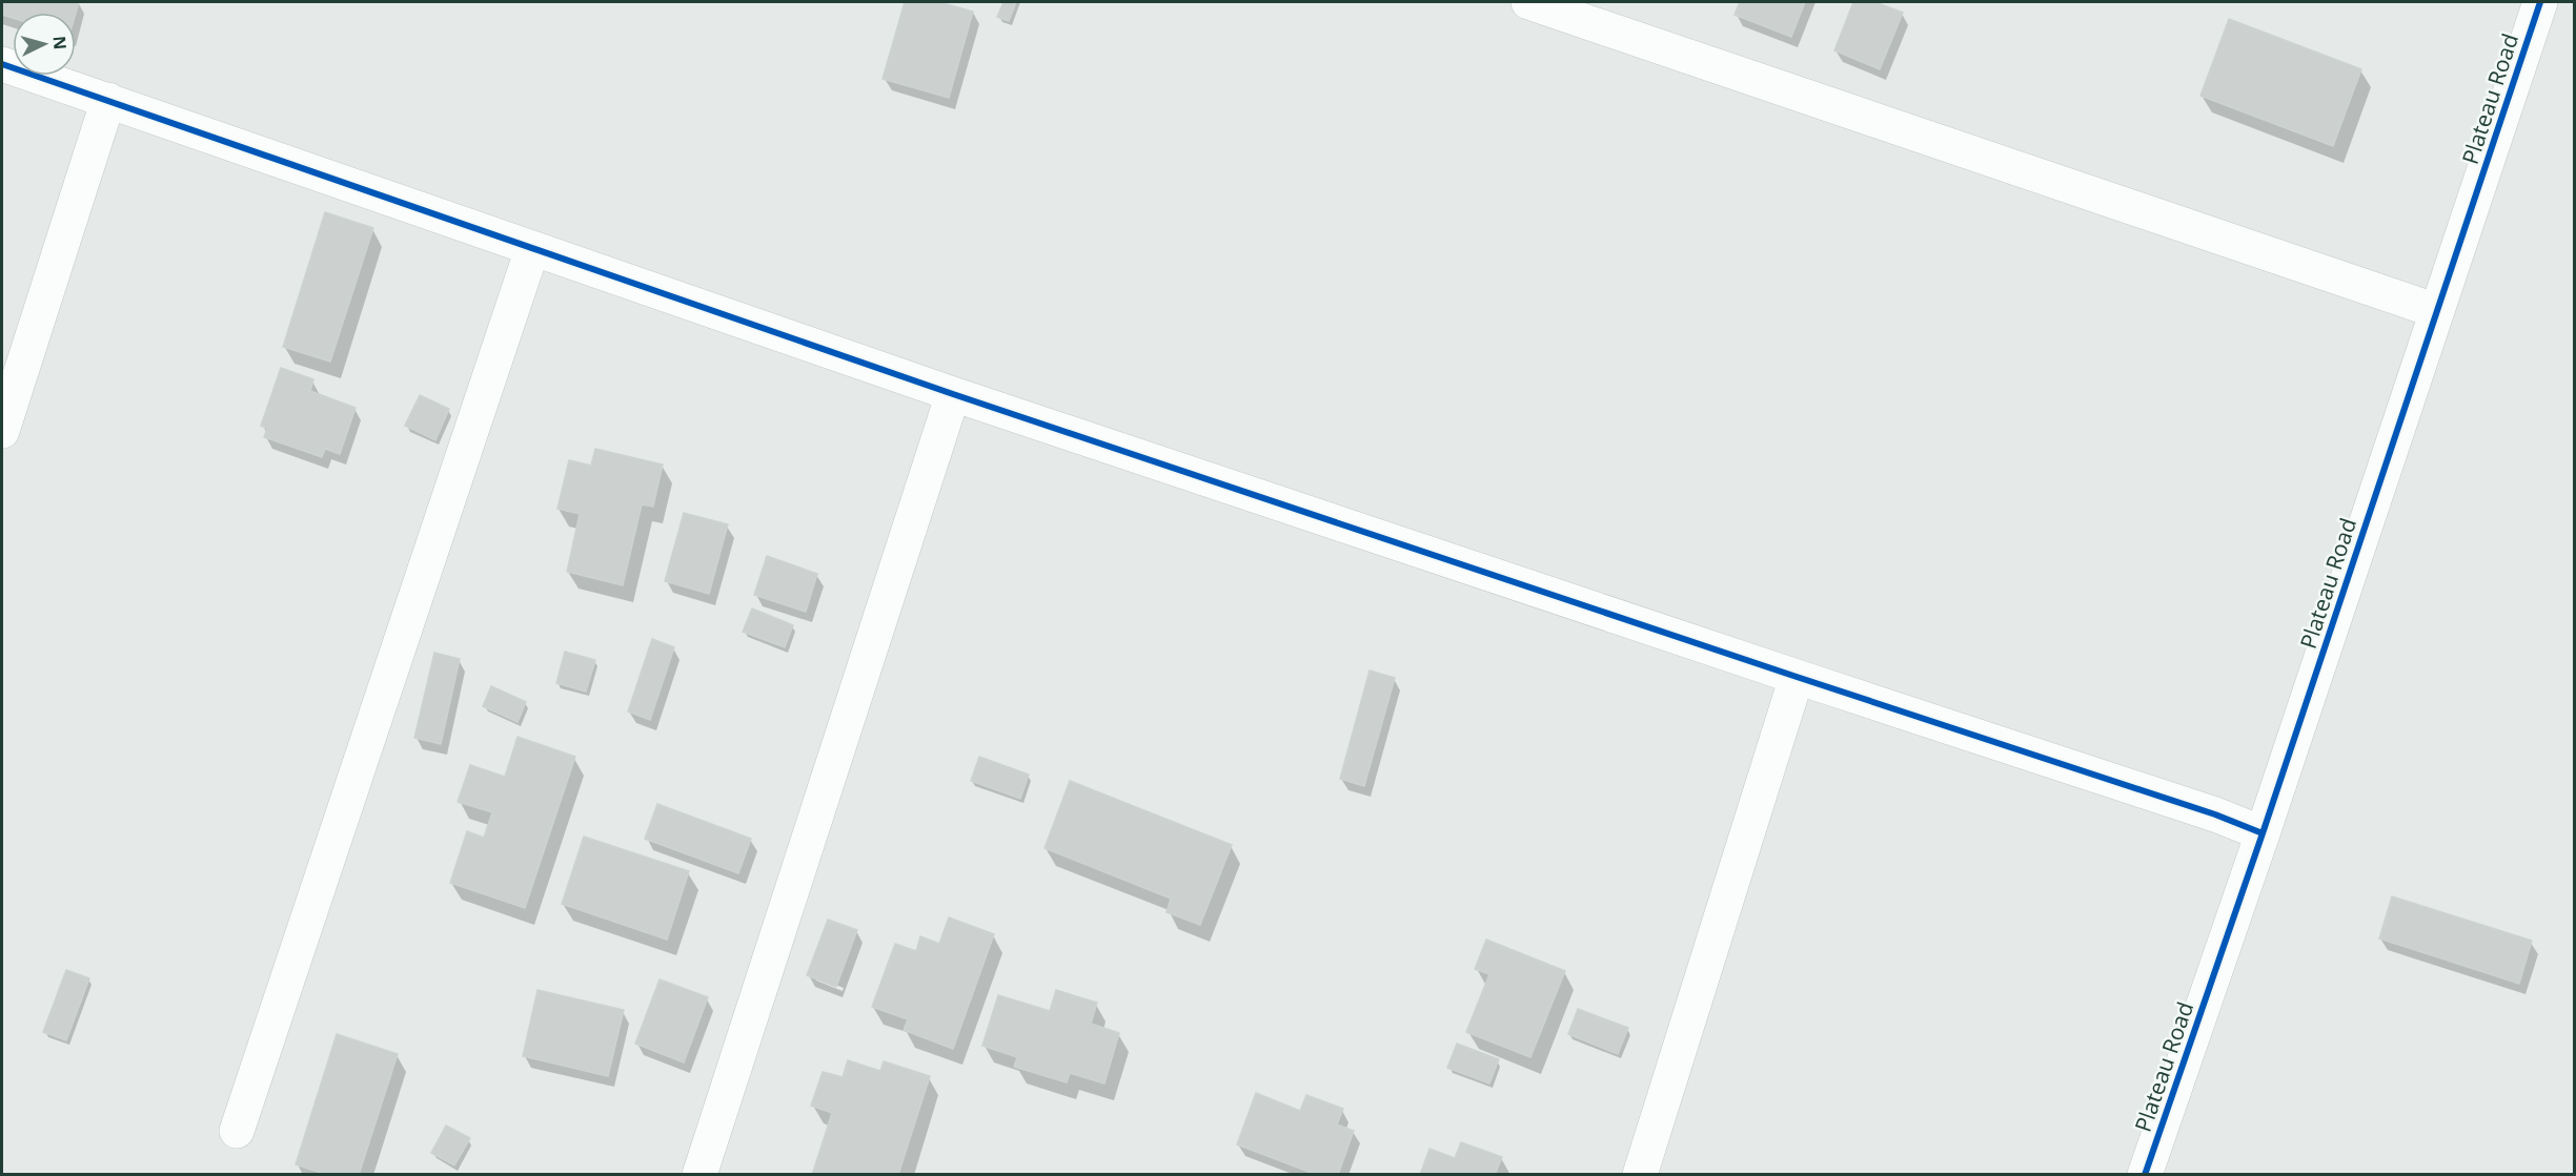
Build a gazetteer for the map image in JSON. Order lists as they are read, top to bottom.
{
  "streets": {
    "street": ["Plateau Road"]
  },
  "north": "right"
}
